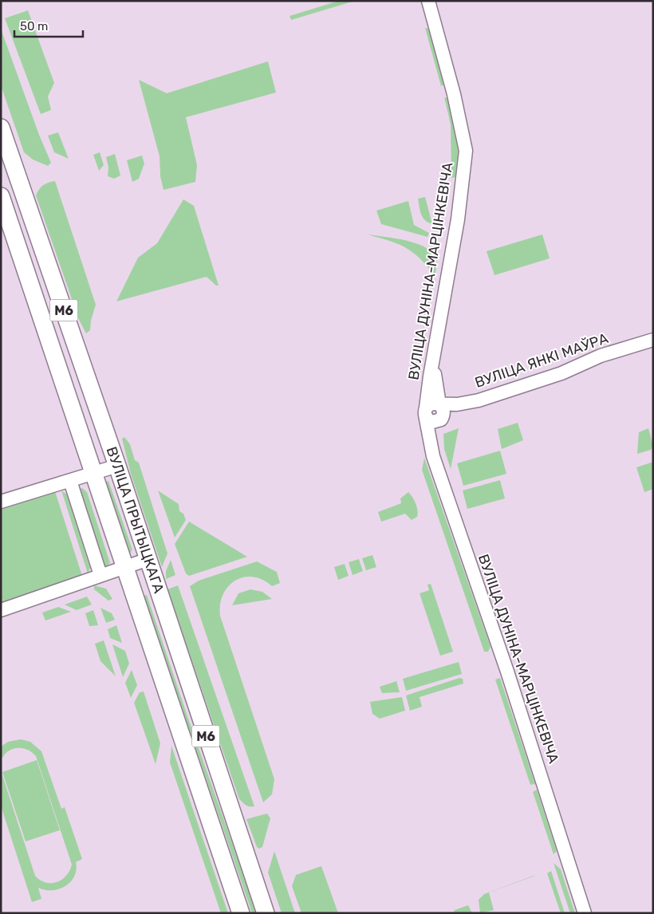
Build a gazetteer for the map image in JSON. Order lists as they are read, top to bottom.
{
  "streets": {
    "main road": ["М6", "ВУЛІЦА ПРЫТЫЦКАГА"],
    "street": ["ВУЛІЦА ДУНІНА-МАРЦІНКЕВІЧА", "ВУЛІЦА ЯНКІ МАЎРА"]
  },
  "crossings": [
    ["ВУЛІЦА ДУНІНА-МАРЦІНКЕВІЧА", "ВУЛІЦА ЯНКІ МАЎРА"]
  ],
  "scale_bar": "50 m"
}
